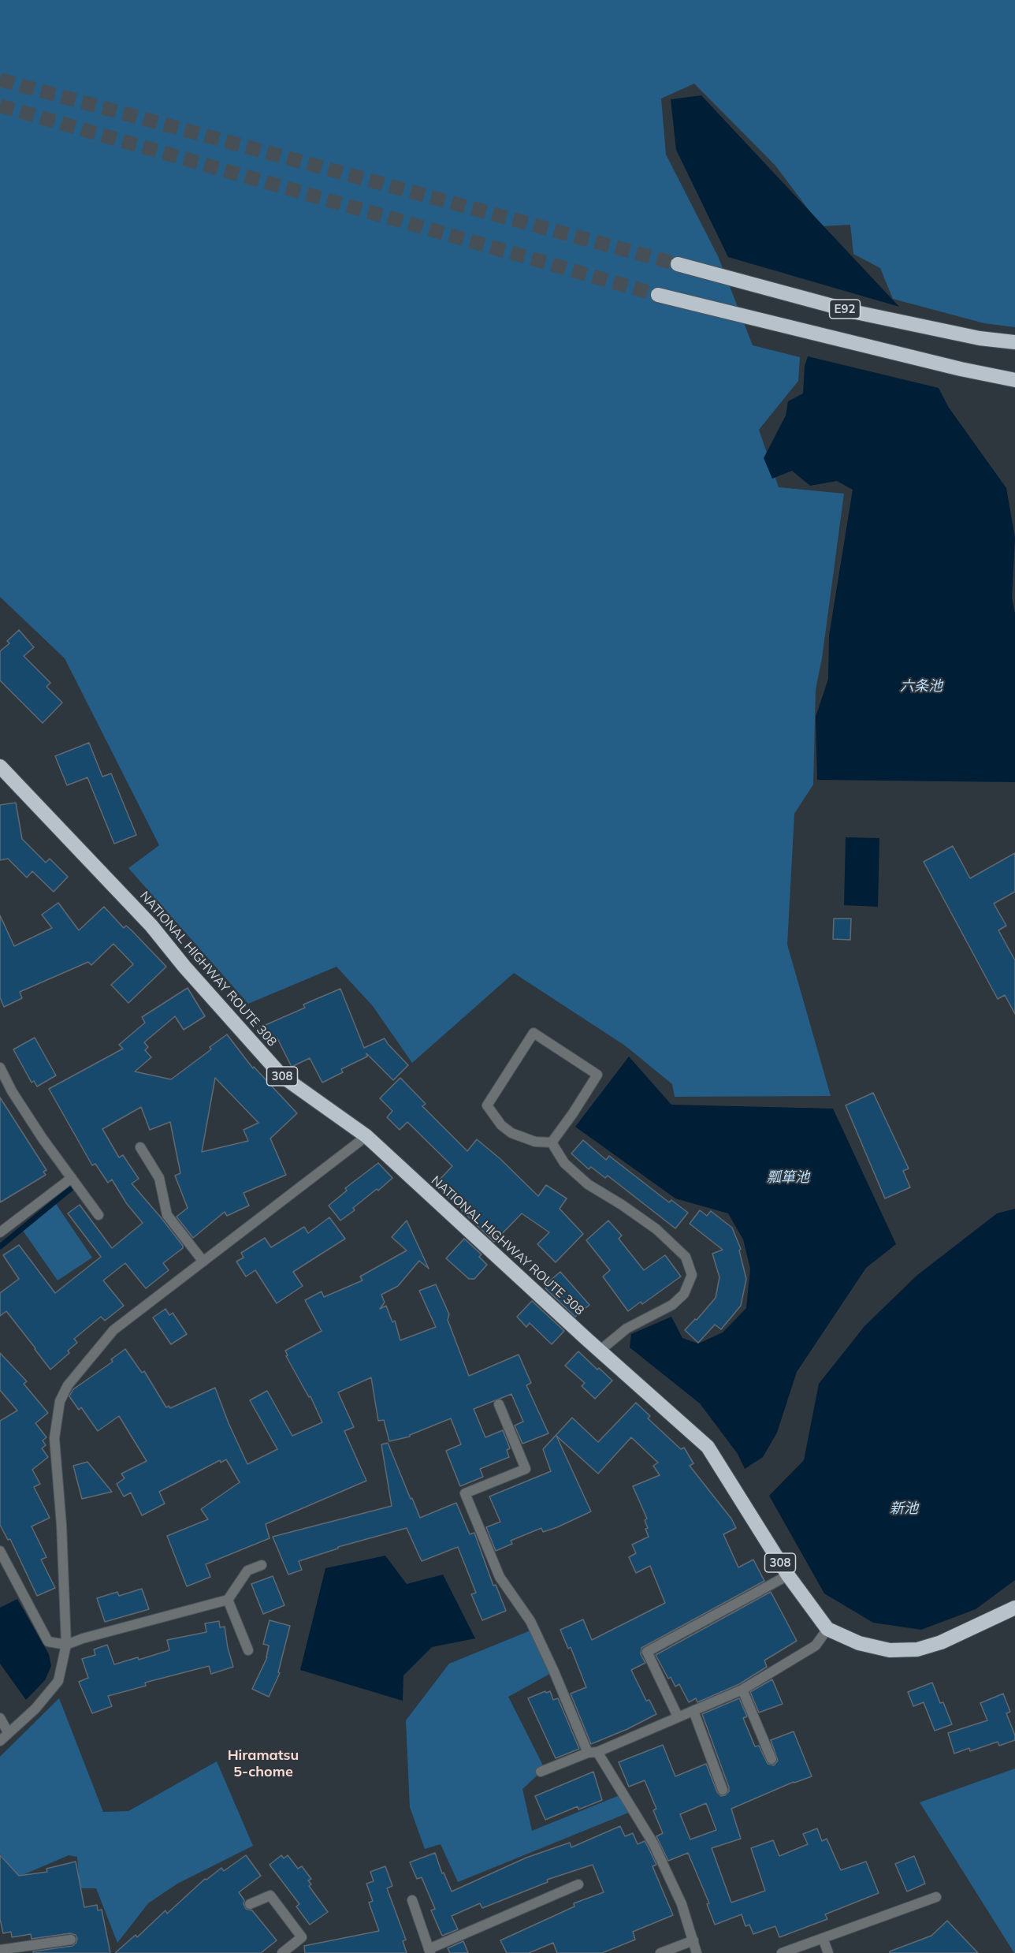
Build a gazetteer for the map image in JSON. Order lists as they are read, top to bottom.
{
  "streets": {
    "highway": ["E92", "NATIONAL HIGHWAY ROUTE 308", "308"]
  },
  "districts": ["Hiramatsu 5-chome"],
  "water": ["六条池", "瓢箪池", "新池"]
}
